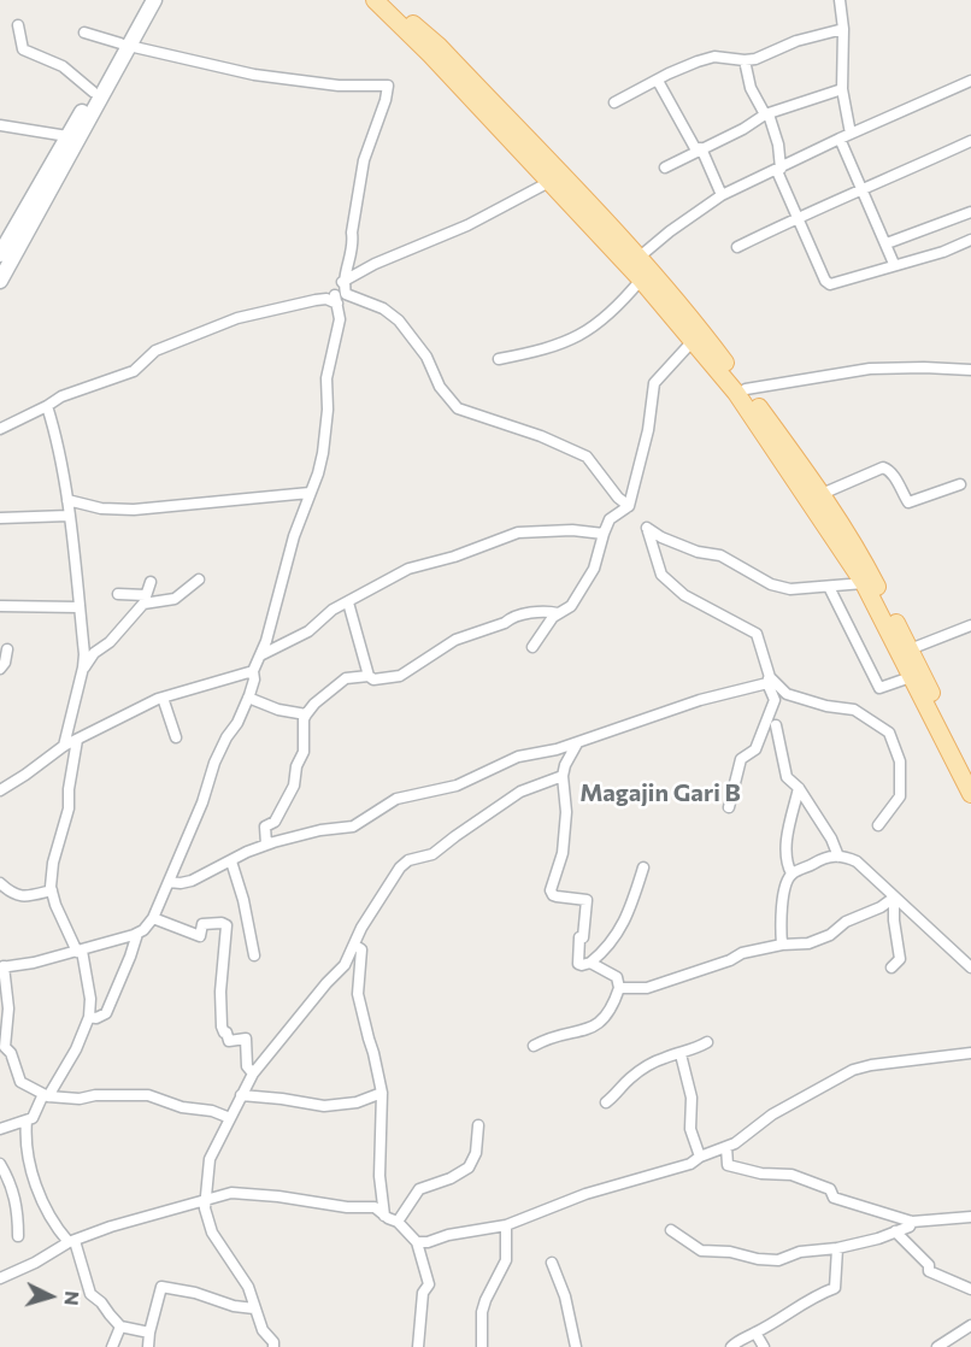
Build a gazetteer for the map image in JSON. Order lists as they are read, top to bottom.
{
  "districts": ["Magajin Gari B"],
  "north": "right"
}
